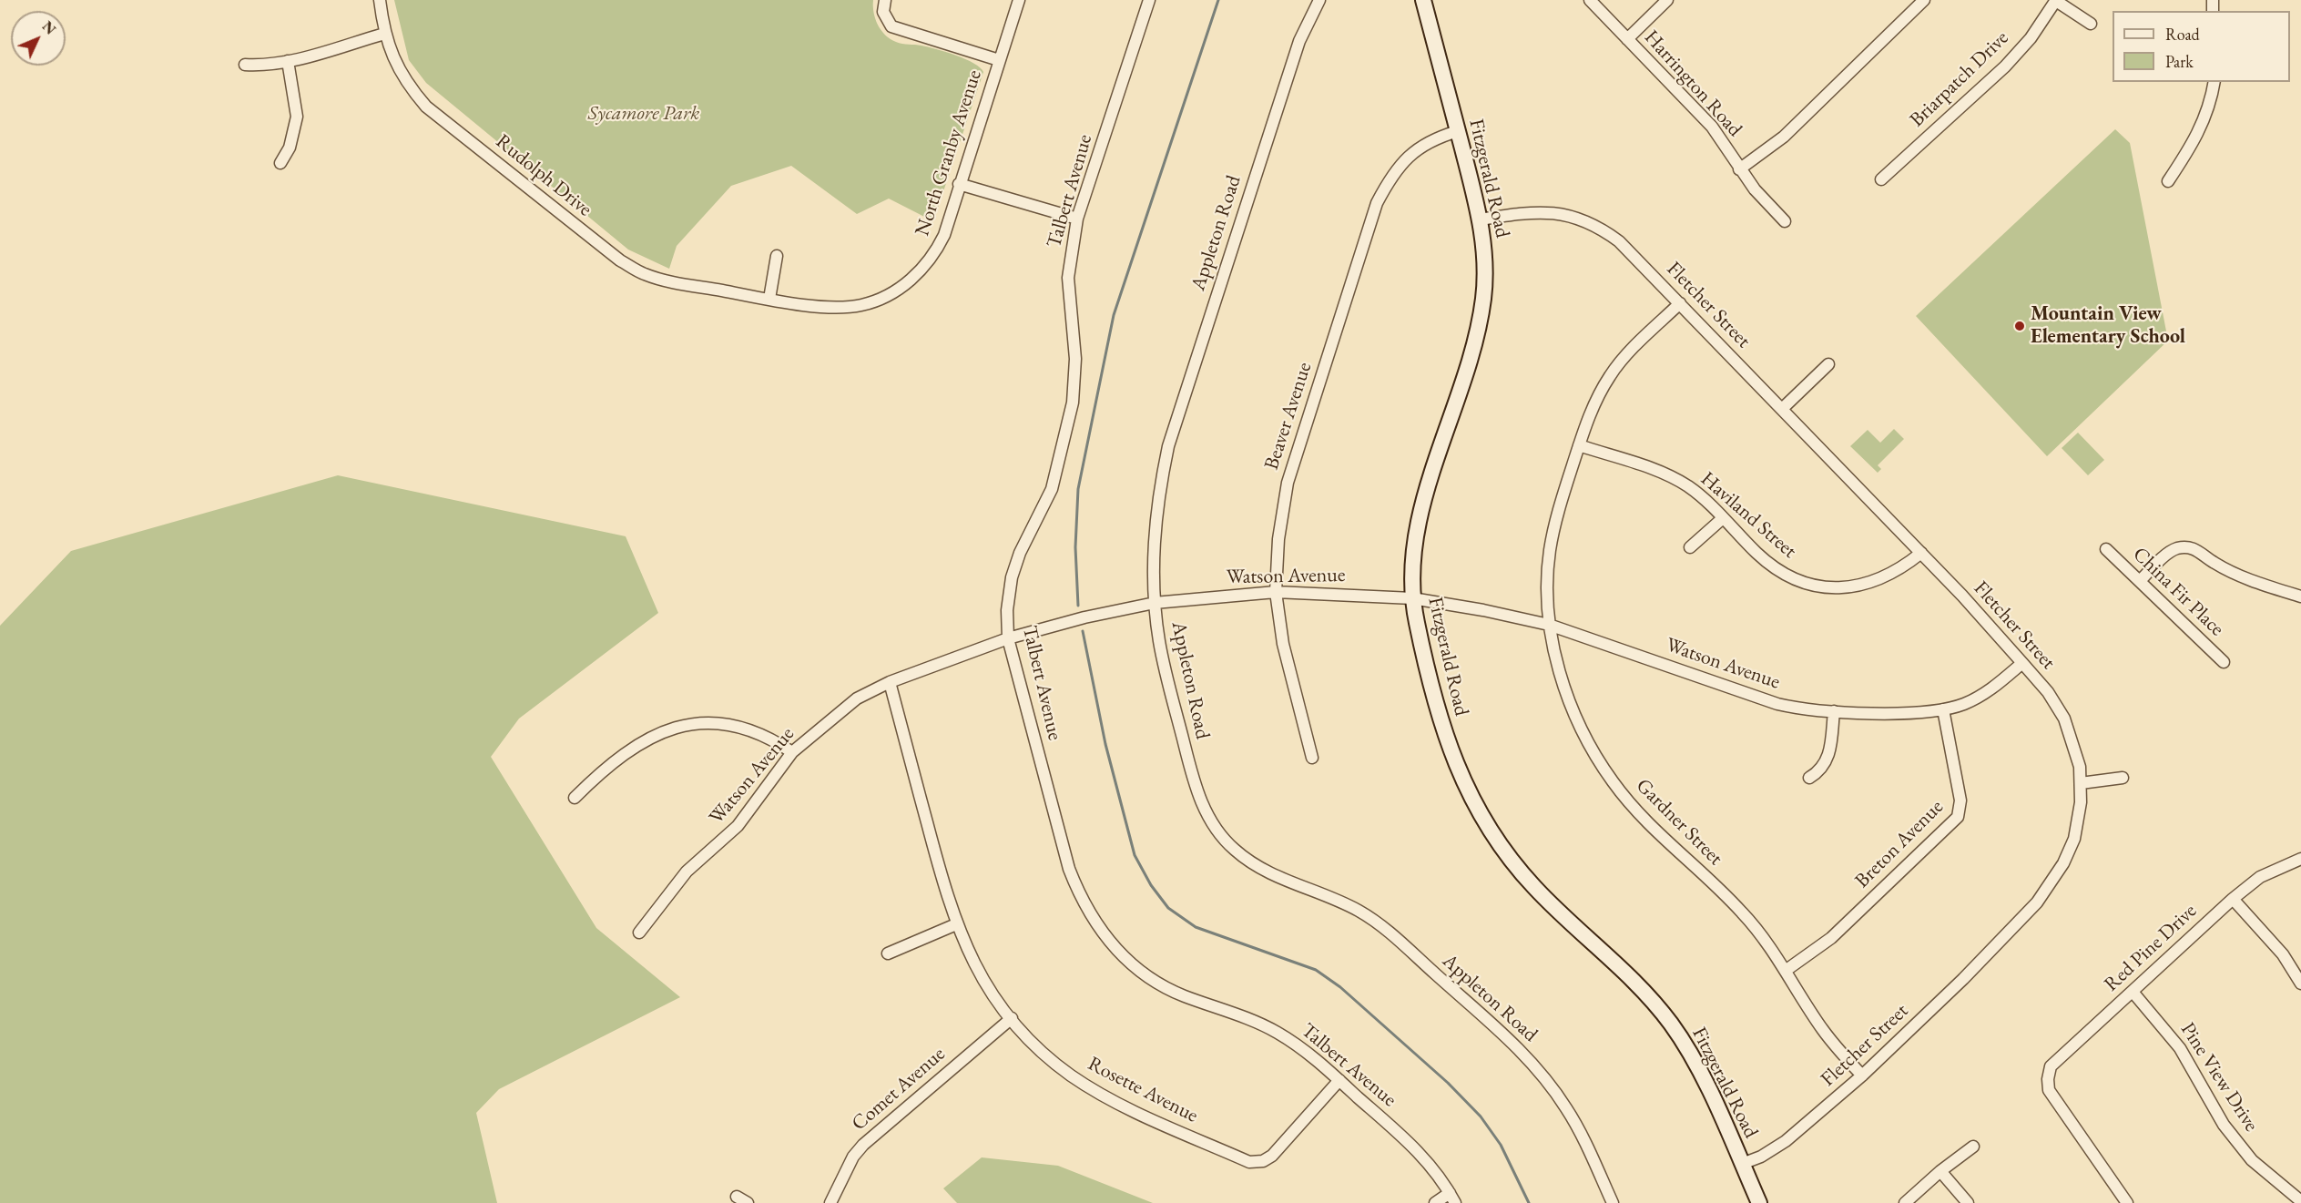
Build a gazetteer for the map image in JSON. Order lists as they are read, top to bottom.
{
  "streets": {
    "main road": ["Fitzgerald Road"],
    "street": [
      "Briarpatch Drive",
      "Harrington Road",
      "North Granby Avenue",
      "Rudolph Drive",
      "Talbert Avenue",
      "Appleton Road",
      "Fletcher Street",
      "Beaver Avenue",
      "Haviland Street",
      "Watson Avenue",
      "China Fir Place",
      "Gardner Street",
      "Breton Avenue",
      "Red Pine Drive",
      "Pine View Drive",
      "Comet Avenue",
      "Rosette Avenue"
    ]
  },
  "crossings": [
    ["North Granby Avenue", "Rudolph Drive"],
    ["Fitzgerald Road", "Fletcher Street"],
    ["Fitzgerald Road", "Beaver Avenue"],
    ["Fitzgerald Road", "Watson Avenue"],
    ["Talbert Avenue", "Watson Avenue"],
    ["Talbert Avenue", "Rosette Avenue"],
    ["Appleton Road", "Watson Avenue"],
    ["Fletcher Street", "Haviland Street"],
    ["Fletcher Street", "Watson Avenue"],
    ["Fletcher Street", "Gardner Street"],
    ["Beaver Avenue", "Watson Avenue"],
    ["Haviland Street", "Gardner Street"],
    ["Watson Avenue", "Gardner Street"],
    ["Watson Avenue", "Breton Avenue"],
    ["Watson Avenue", "Rosette Avenue"],
    ["Gardner Street", "Breton Avenue"],
    ["Red Pine Drive", "Pine View Drive"],
    ["Comet Avenue", "Rosette Avenue"]
  ],
  "parks": ["Sycamore Park"],
  "places": ["Mountain View Elementary School"],
  "legend": ["Road", "Park"],
  "north": "top right"
}
